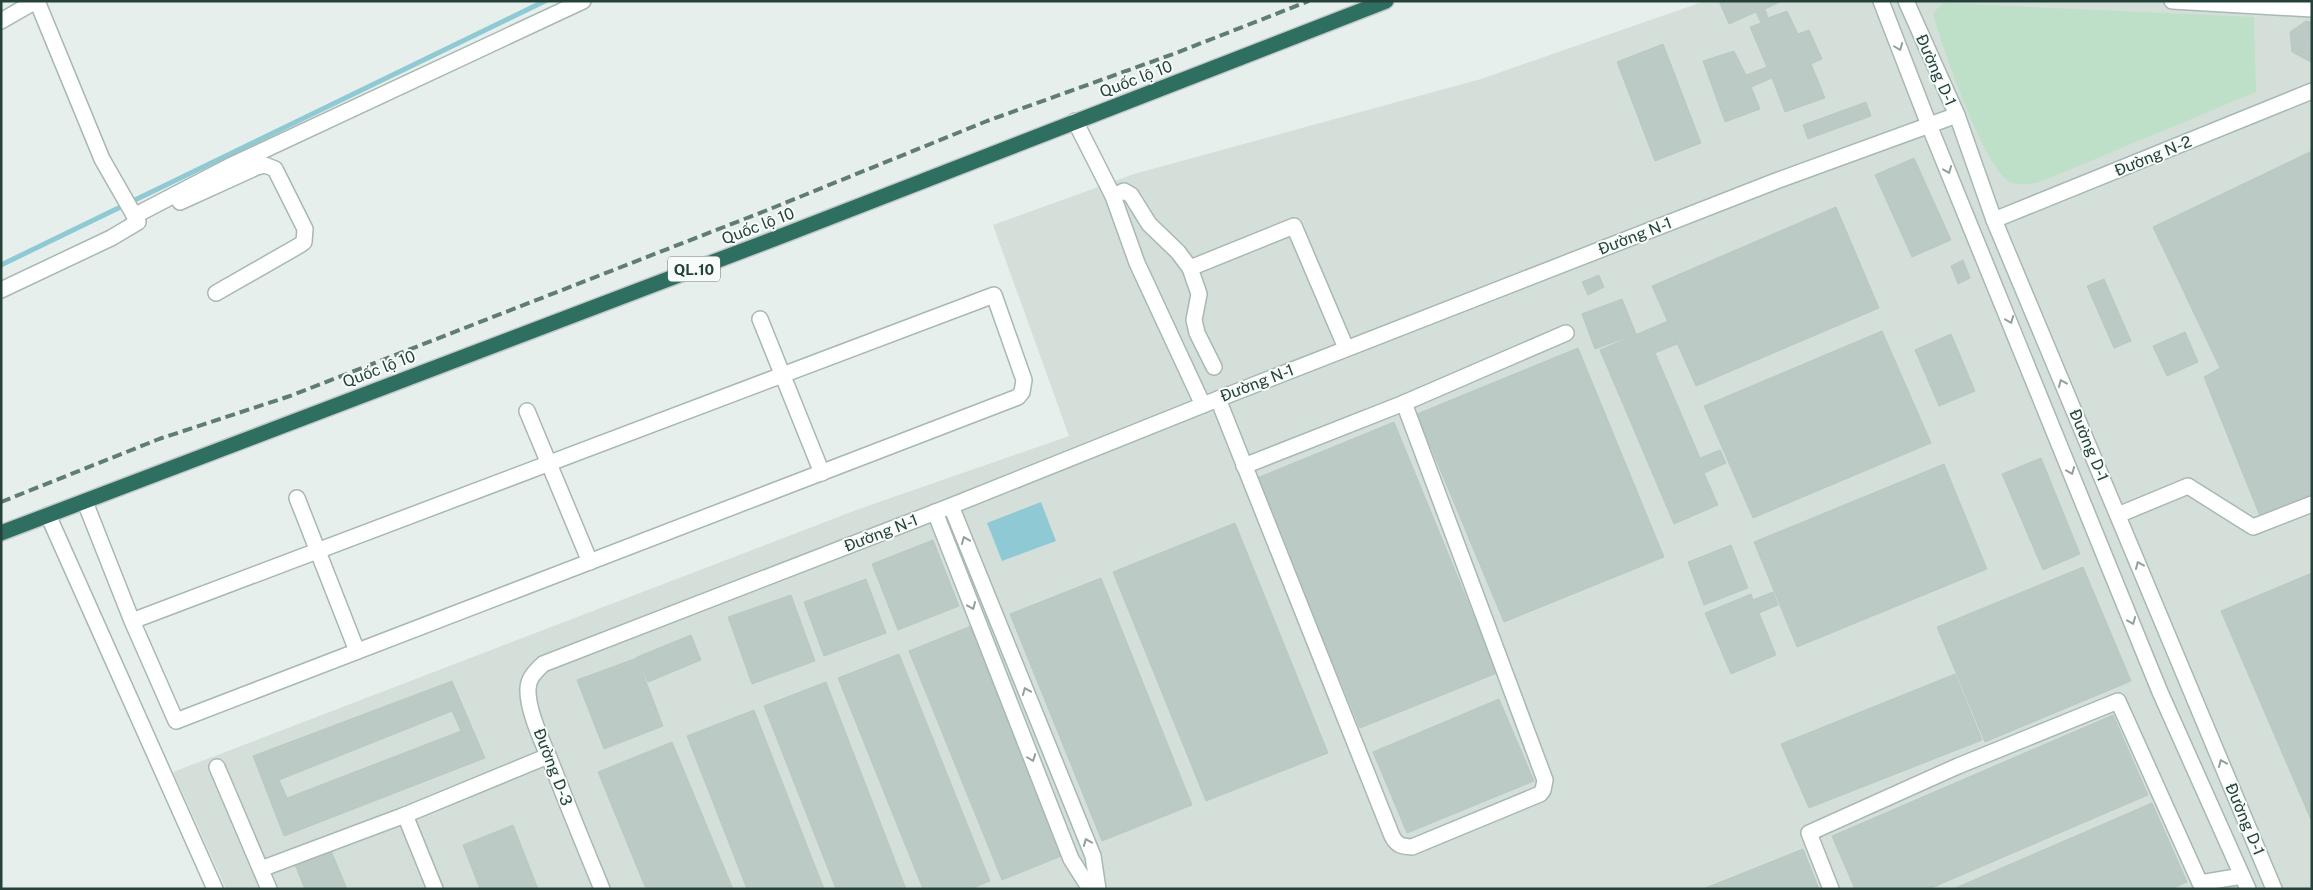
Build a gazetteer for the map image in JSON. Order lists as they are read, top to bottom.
{
  "streets": {
    "highway": ["Quốc lộ 10", "QL.10"],
    "street": [
      "Đường D-1",
      "Đường N-2",
      "Đường N-1",
      "Đường D-3"
    ]
  },
  "crossings": [
    ["Đường D-1", "Đường N-2"],
    ["Đường D-1", "Đường N-1"],
    ["Đường N-1", "Đường D-3"]
  ]
}
